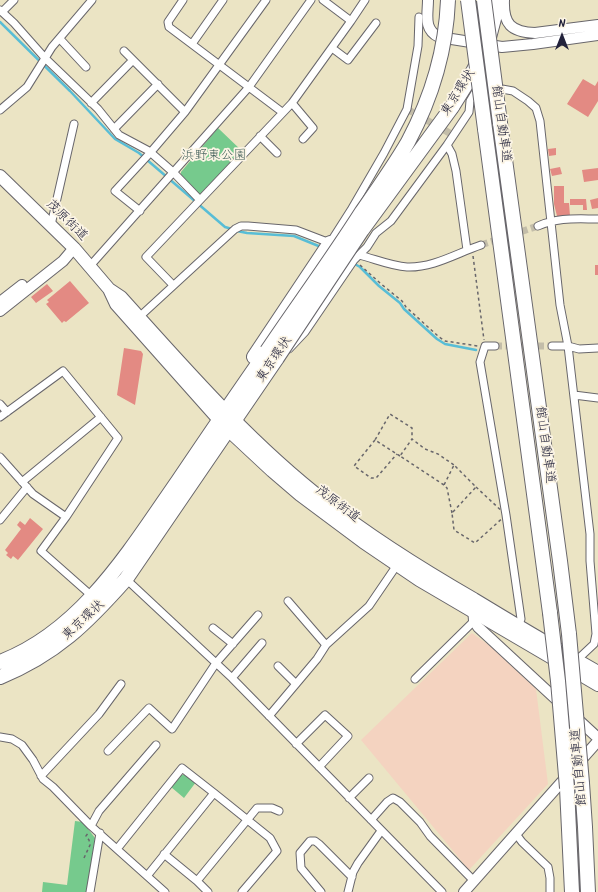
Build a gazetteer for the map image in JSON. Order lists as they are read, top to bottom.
{
  "streets": {
    "highway": ["東京環状", "館山自動車道"],
    "main road": ["茂原街道"]
  },
  "crossings": [
    ["東京環状", "茂原街道"]
  ],
  "parks": ["浜野東公園"],
  "north": "top"
}
